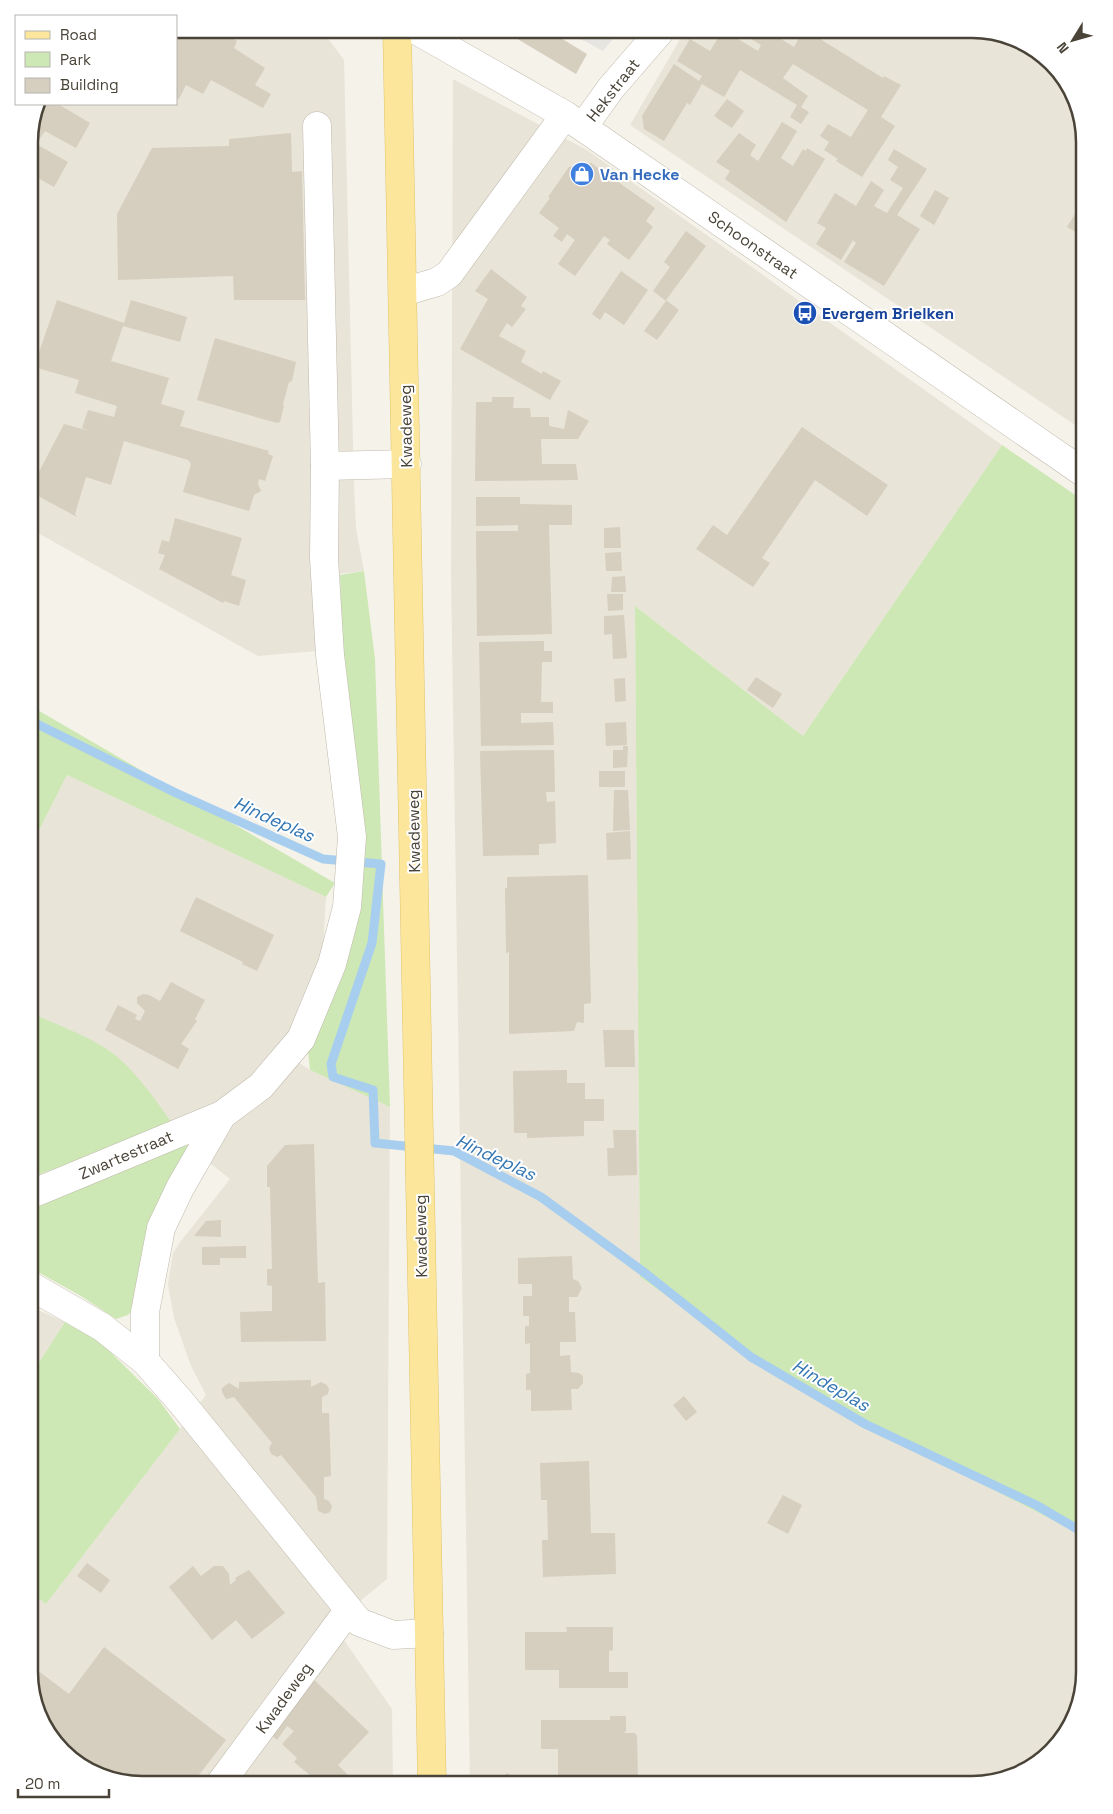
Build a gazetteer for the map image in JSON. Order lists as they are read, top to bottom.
{
  "streets": {
    "main road": ["Kwadeweg"],
    "street": ["Hekstraat", "Schoonstraat", "Zwartestraat"]
  },
  "crossings": [
    ["Hekstraat", "Schoonstraat"],
    ["Hekstraat", "Kwadeweg"]
  ],
  "water": ["Hindeplas"],
  "places": {
    "shop": ["Van Hecke"],
    "bus stop": ["Evergem Brielken"]
  },
  "legend": ["Road", "Park", "Building"],
  "scale_bar": "20 m",
  "north": "bottom left"
}
